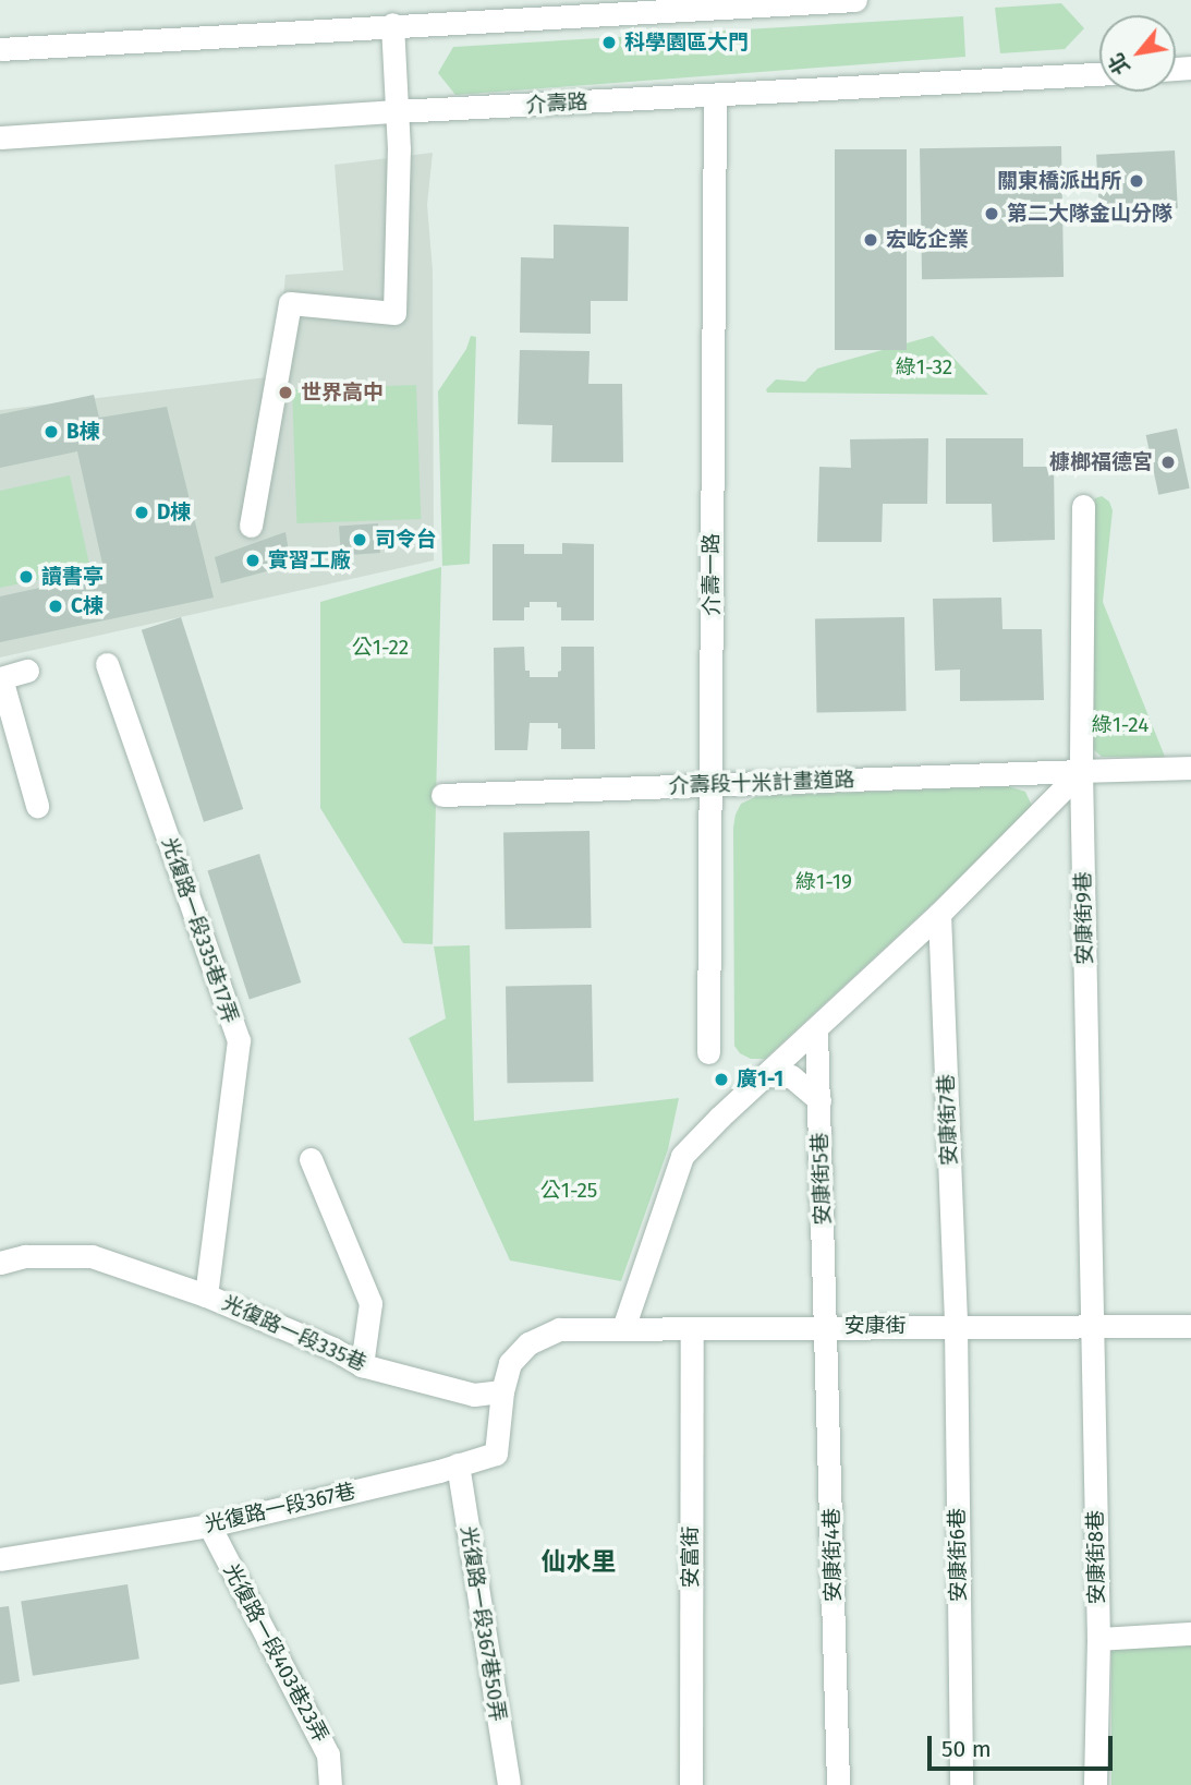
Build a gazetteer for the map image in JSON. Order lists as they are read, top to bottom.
{
  "streets": {
    "street": [
      "介壽路",
      "介壽一路",
      "介壽段十米計畫道路",
      "安康街9巷",
      "光復路一段335巷17弄",
      "安康街7巷",
      "安康街5巷",
      "安康街",
      "光復路一段335巷",
      "光復路一段367巷",
      "安康街4巷",
      "安康街6巷",
      "安富街",
      "安康街8巷",
      "光復路一段367巷50弄",
      "光復路一段403巷23弄"
    ]
  },
  "crossings": [
    ["介壽路", "介壽一路"],
    ["介壽一路", "介壽段十米計畫道路"],
    ["介壽段十米計畫道路", "安康街9巷"],
    ["安康街9巷", "安康街"],
    ["安康街9巷", "安康街8巷"],
    ["光復路一段335巷17弄", "光復路一段335巷"],
    ["安康街7巷", "安康街"],
    ["安康街7巷", "安康街6巷"],
    ["安康街5巷", "安康街"],
    ["安康街5巷", "安康街4巷"],
    ["安康街", "光復路一段335巷"],
    ["安康街", "光復路一段367巷"],
    ["安康街", "安康街4巷"],
    ["安康街", "安康街6巷"],
    ["安康街", "安富街"],
    ["安康街", "安康街8巷"],
    ["光復路一段335巷", "光復路一段367巷"],
    ["光復路一段367巷", "光復路一段367巷50弄"],
    ["光復路一段367巷", "光復路一段403巷23弄"]
  ],
  "districts": ["仙水里"],
  "parks": [
    "綠1-32",
    "公1-22",
    "綠1-24",
    "綠1-19",
    "公1-25"
  ],
  "places": [
    "科學園區大門",
    "關東橋派出所",
    "第二大隊金山分隊",
    "宏屹企業",
    "世界高中",
    "B棟",
    "槺榔福德宮",
    "D棟",
    "司令台",
    "實習工廠",
    "讀書亭",
    "C棟",
    "廣1-1"
  ],
  "scale_bar": "50 m",
  "north": "bottom left"
}
